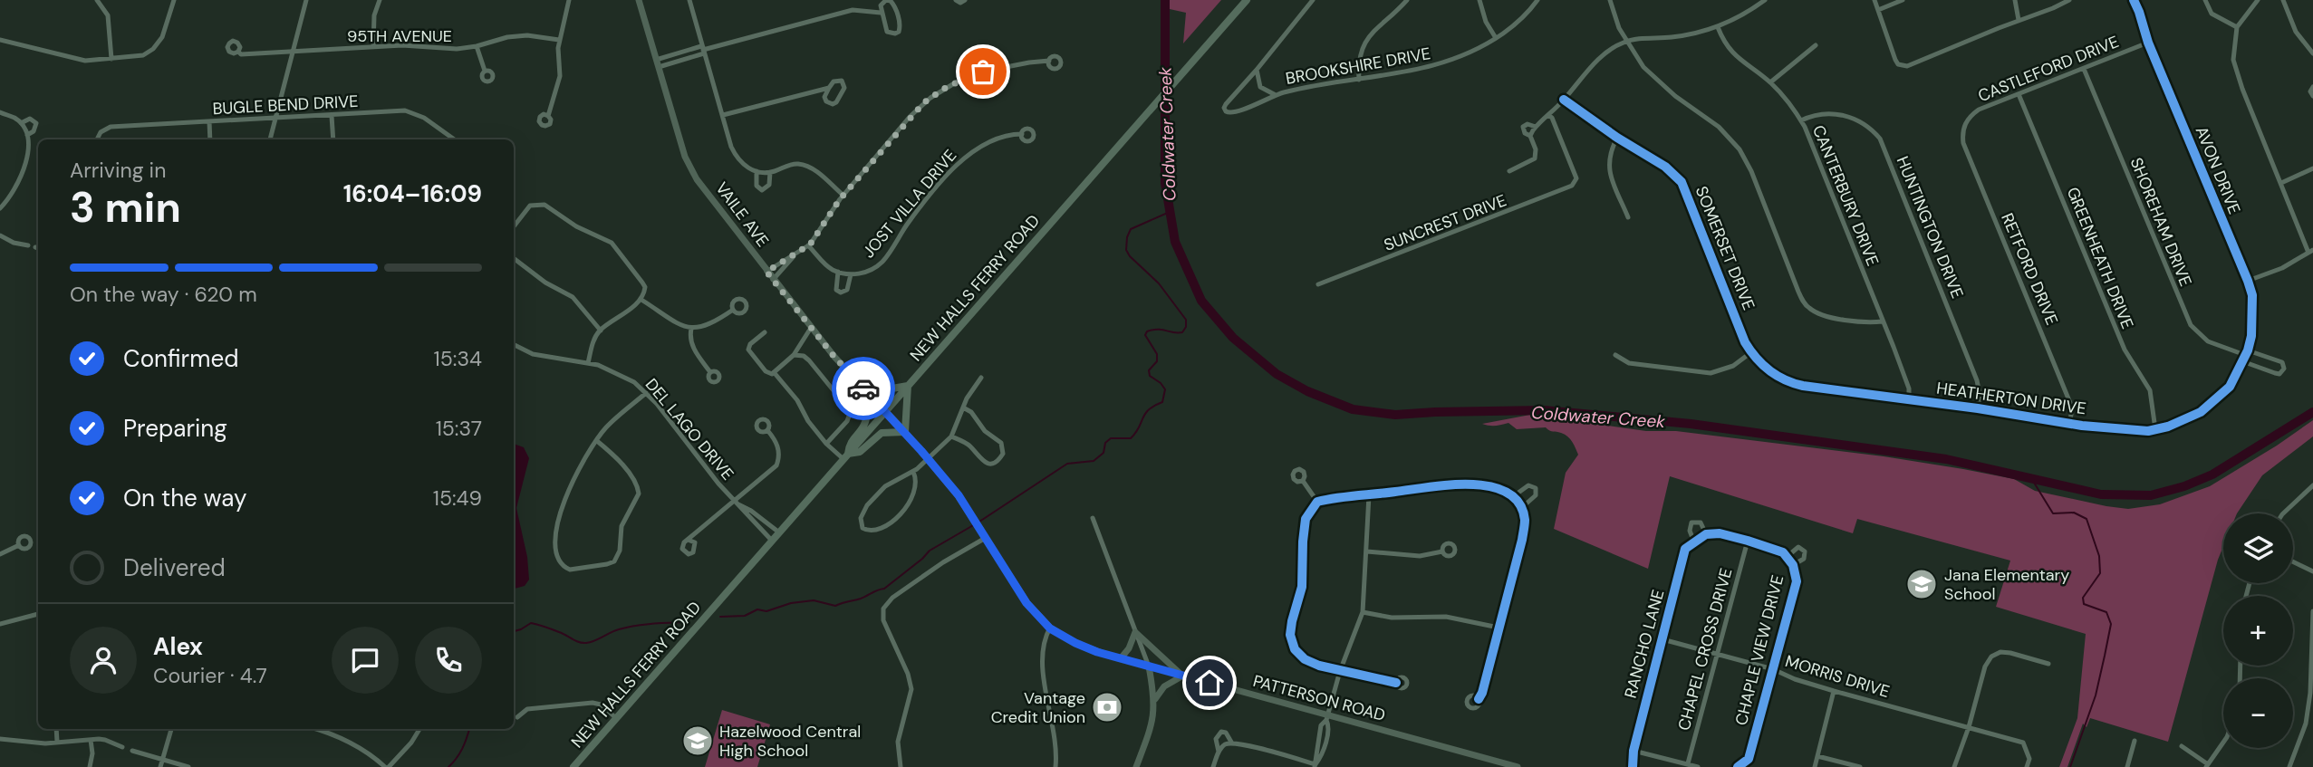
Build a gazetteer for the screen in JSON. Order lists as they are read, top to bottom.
{
  "streets": {
    "main road": ["VAILE AVE", "NEW HALLS FERRY ROAD", "PATTERSON ROAD"],
    "street": [
      "95TH AVENUE",
      "BROOKSHIRE DRIVE",
      "CASTLEFORD DRIVE",
      "BUGLE BEND DRIVE",
      "AVON DRIVE",
      "CANTERBURY DRIVE",
      "JOST VILLA DRIVE",
      "SHOREHAM DRIVE",
      "SUNCREST DRIVE",
      "HUNTINGTON DRIVE",
      "SOMERSET DRIVE",
      "GREENHEATH DRIVE",
      "RETFORD DRIVE",
      "HEATHERTON DRIVE",
      "DEL LAGO DRIVE",
      "RANCHO LANE",
      "CHAPEL CROSS DRIVE",
      "CHAPLE VIEW DRIVE",
      "MORRIS DRIVE"
    ]
  },
  "crossings": [
    ["CASTLEFORD DRIVE", "AVON DRIVE"],
    ["CASTLEFORD DRIVE", "SHOREHAM DRIVE"],
    ["CASTLEFORD DRIVE", "GREENHEATH DRIVE"],
    ["CASTLEFORD DRIVE", "RETFORD DRIVE"],
    ["AVON DRIVE", "SHOREHAM DRIVE"],
    ["AVON DRIVE", "HEATHERTON DRIVE"],
    ["CANTERBURY DRIVE", "HUNTINGTON DRIVE"],
    ["CANTERBURY DRIVE", "HEATHERTON DRIVE"],
    ["VAILE AVE", "NEW HALLS FERRY ROAD"],
    ["VAILE AVE", "PATTERSON ROAD"],
    ["SHOREHAM DRIVE", "HEATHERTON DRIVE"],
    ["HUNTINGTON DRIVE", "HEATHERTON DRIVE"],
    ["SOMERSET DRIVE", "HEATHERTON DRIVE"],
    ["GREENHEATH DRIVE", "HEATHERTON DRIVE"],
    ["RETFORD DRIVE", "HEATHERTON DRIVE"],
    ["NEW HALLS FERRY ROAD", "DEL LAGO DRIVE"],
    ["NEW HALLS FERRY ROAD", "PATTERSON ROAD"],
    ["RANCHO LANE", "CHAPLE VIEW DRIVE"],
    ["RANCHO LANE", "MORRIS DRIVE"],
    ["CHAPEL CROSS DRIVE", "CHAPLE VIEW DRIVE"],
    ["CHAPEL CROSS DRIVE", "MORRIS DRIVE"],
    ["CHAPLE VIEW DRIVE", "MORRIS DRIVE"]
  ],
  "water": ["Coldwater Creek"],
  "places": {
    "school or university": ["Jana Elementary School", "Hazelwood Central High School"],
    "bank": ["Vantage Credit Union"]
  },
  "page": {
    "heading": ["3 min", "Arriving in", "16:04–16:09"],
    "panel": ["Alex", "Courier · 4.7"],
    "bar": "On the way · 620 m",
    "list": [
      ["Confirmed", "15:34"],
      ["Preparing", "15:37"],
      ["On the way", "15:49"],
      "Delivered"
    ],
    "map_buttons": ["+", "−"]
  }
}
